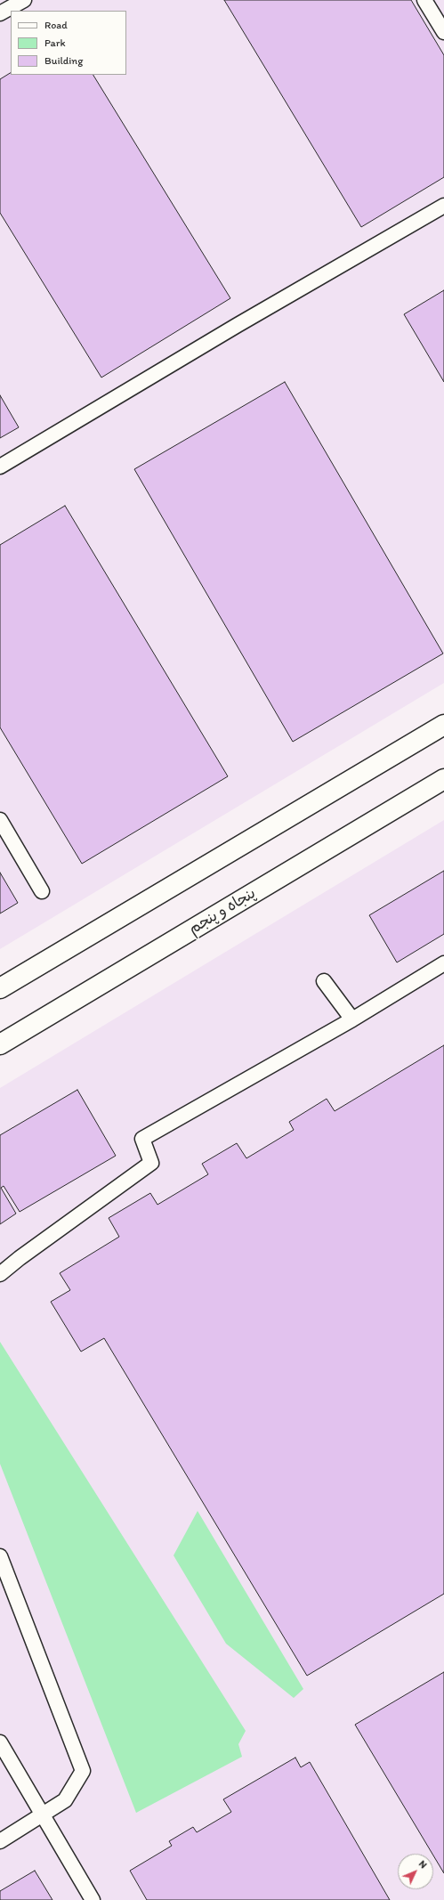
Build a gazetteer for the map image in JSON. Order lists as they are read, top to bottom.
{
  "streets": {
    "main road": ["پنجاه و پنجم"]
  },
  "legend": ["Road", "Park", "Building"],
  "north": "top right"
}
